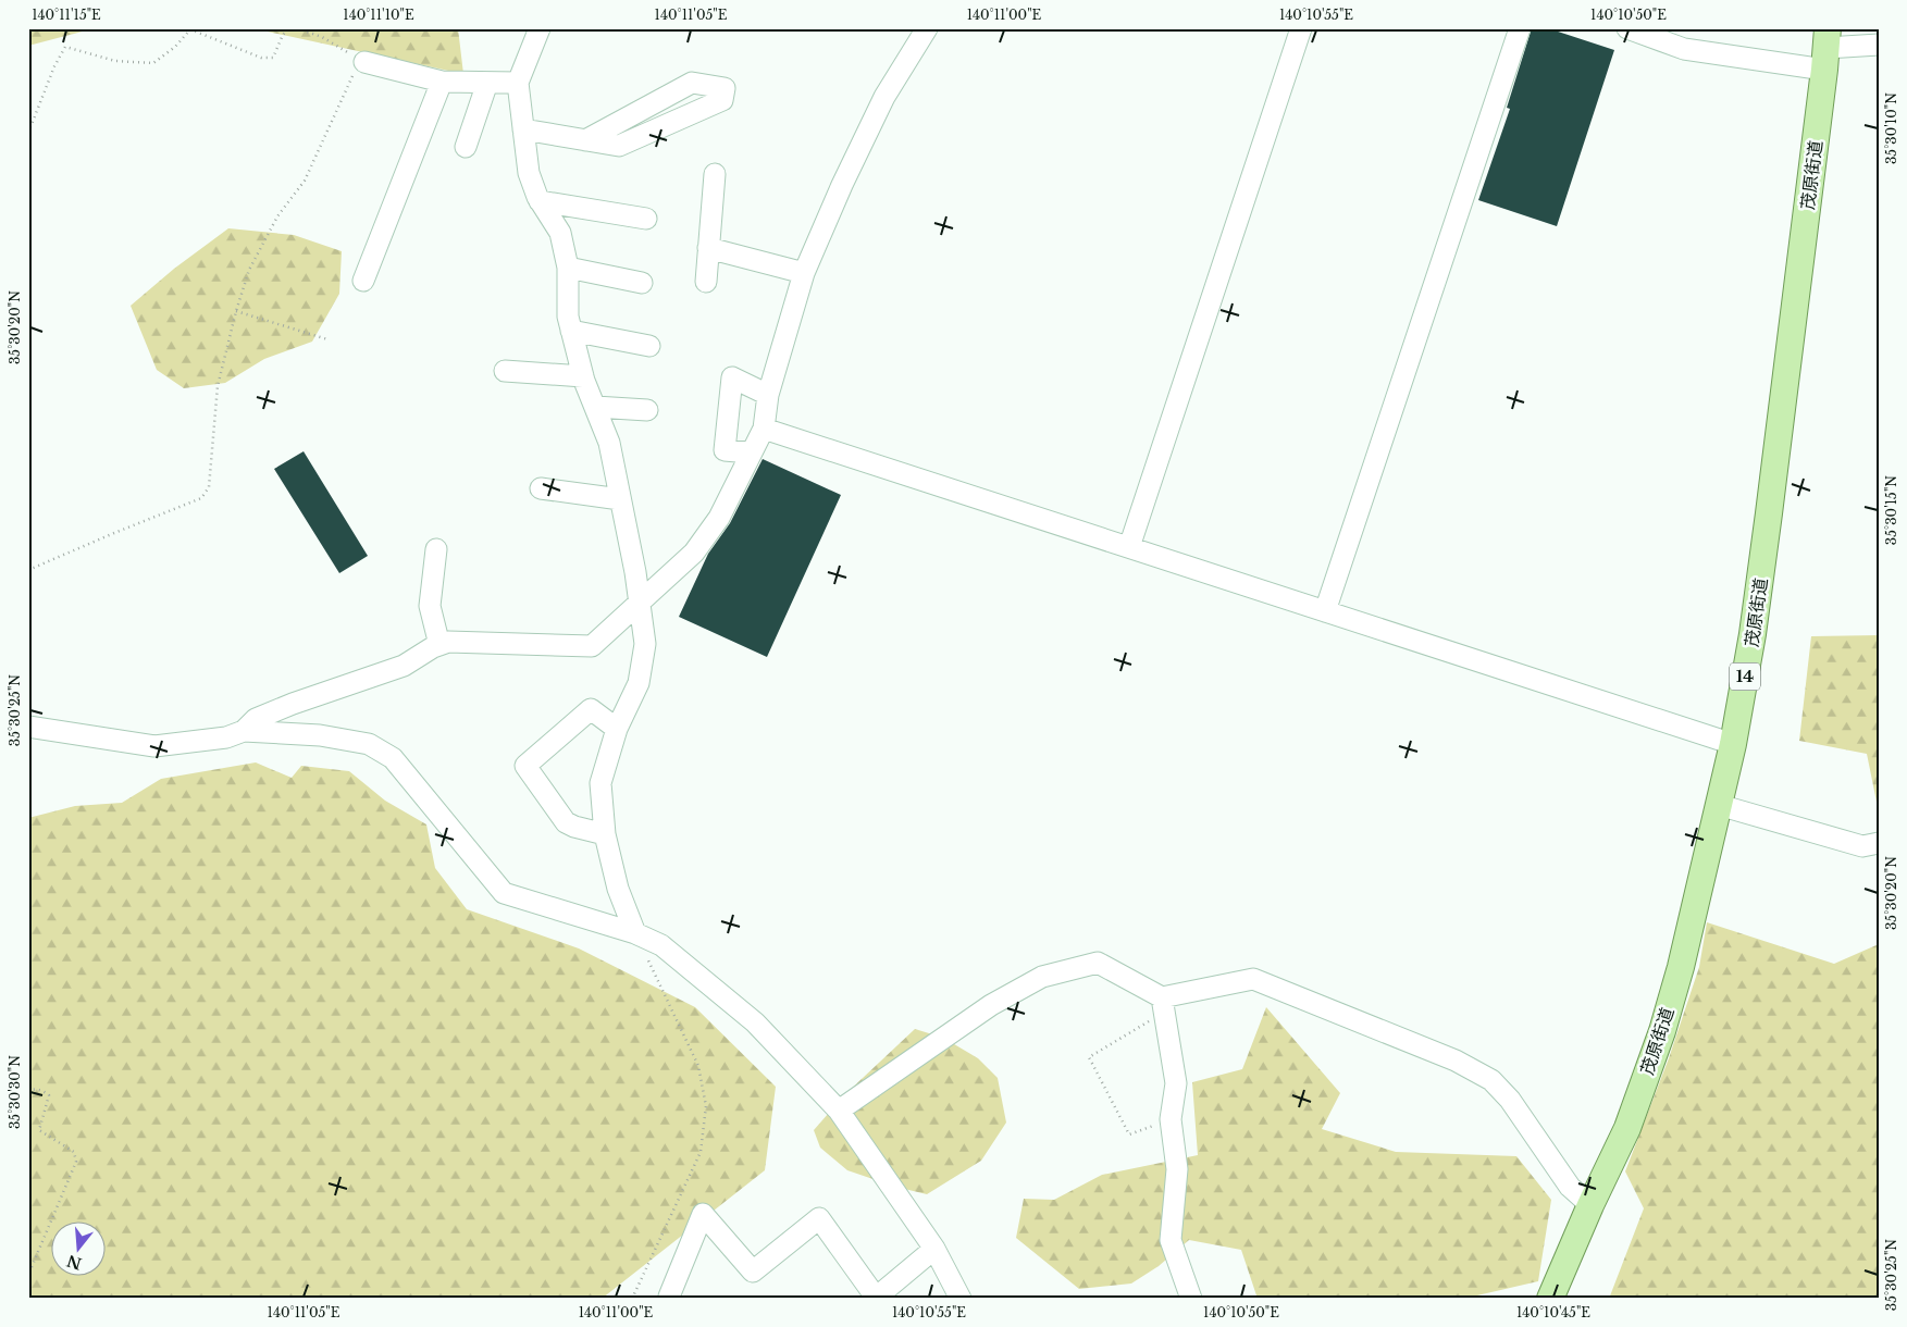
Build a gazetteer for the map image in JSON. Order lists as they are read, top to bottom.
{
  "streets": {
    "main road": ["茂原街道", "14"]
  },
  "north": "bottom",
  "coordinates": [
    "140°11'15\"E",
    "140°11'10\"E",
    "140°11'05\"E",
    "140°11'00\"E",
    "140°10'55\"E",
    "140°10'50\"E",
    "35°30'10\"N",
    "35°30'20\"N",
    "35°30'15\"N",
    "35°30'25\"N",
    "35°30'30\"N",
    "140°10'45\"E"
  ]
}
